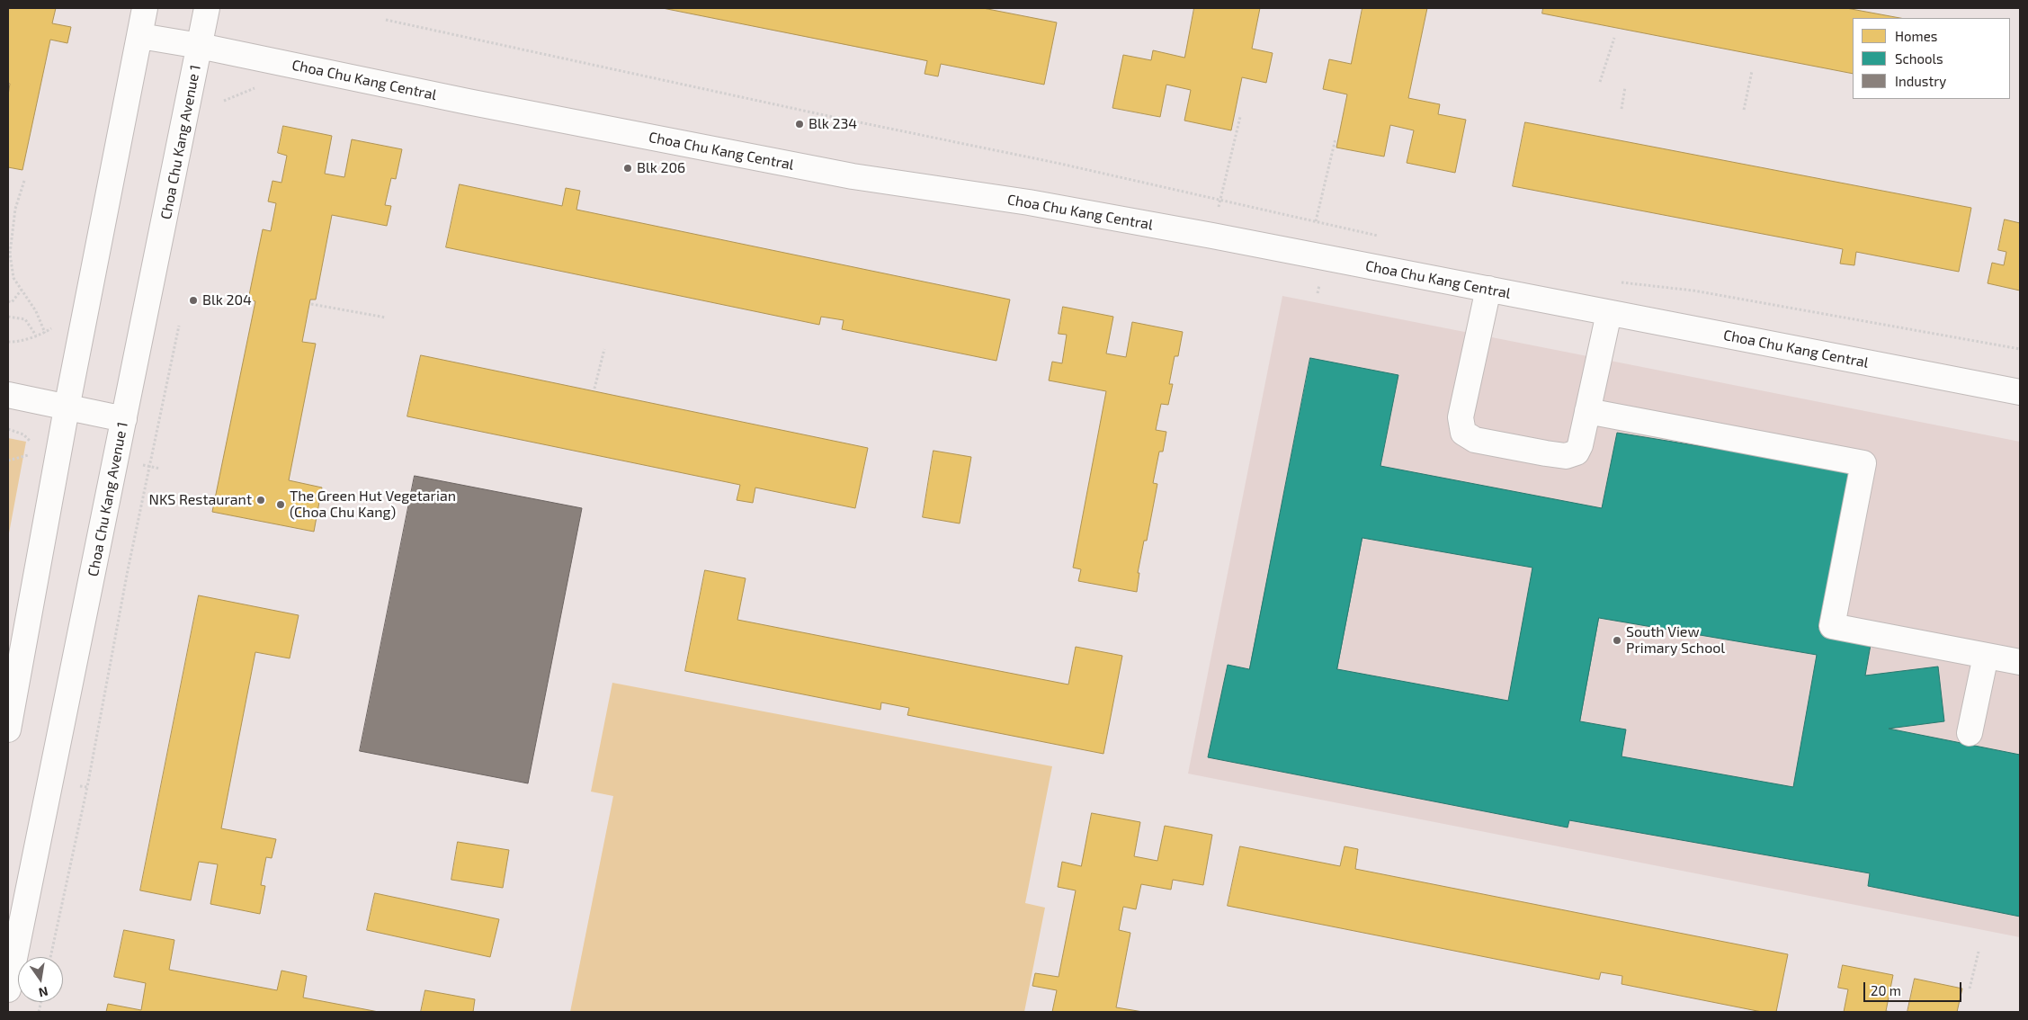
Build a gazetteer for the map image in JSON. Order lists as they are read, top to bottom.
{
  "streets": {
    "street": ["Choa Chu Kang Central", "Choa Chu Kang Avenue 1"]
  },
  "crossings": [
    ["Choa Chu Kang Central", "Choa Chu Kang Avenue 1"]
  ],
  "places": [
    "Blk 234",
    "Blk 206",
    "Blk 204",
    "NKS Restaurant",
    "The Green Hut Vegetarian (Choa Chu Kang)",
    "South View Primary School"
  ],
  "legend": ["Homes", "Schools", "Industry"],
  "scale_bar": "20 m",
  "north": "bottom"
}
